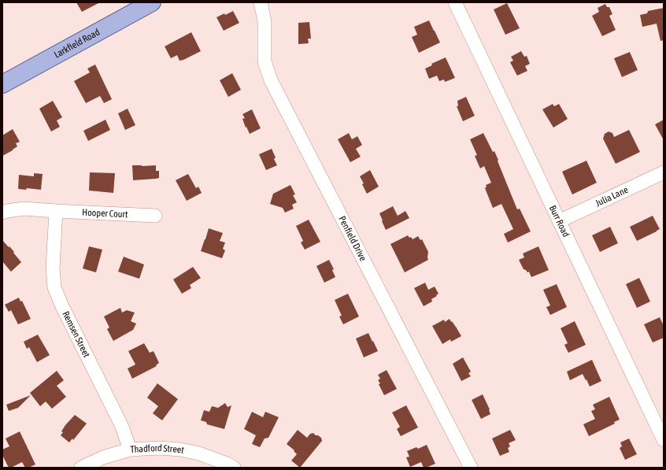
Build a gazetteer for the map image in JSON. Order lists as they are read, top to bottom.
{
  "streets": {
    "main road": ["Larkfield Road"],
    "street": [
      "Julia Lane",
      "Hooper Court",
      "Burr Road",
      "Penfield Drive",
      "Remsen Street",
      "Thadford Street"
    ]
  },
  "crossings": [
    ["Julia Lane", "Burr Road"],
    ["Hooper Court", "Remsen Street"],
    ["Remsen Street", "Thadford Street"]
  ]
}
